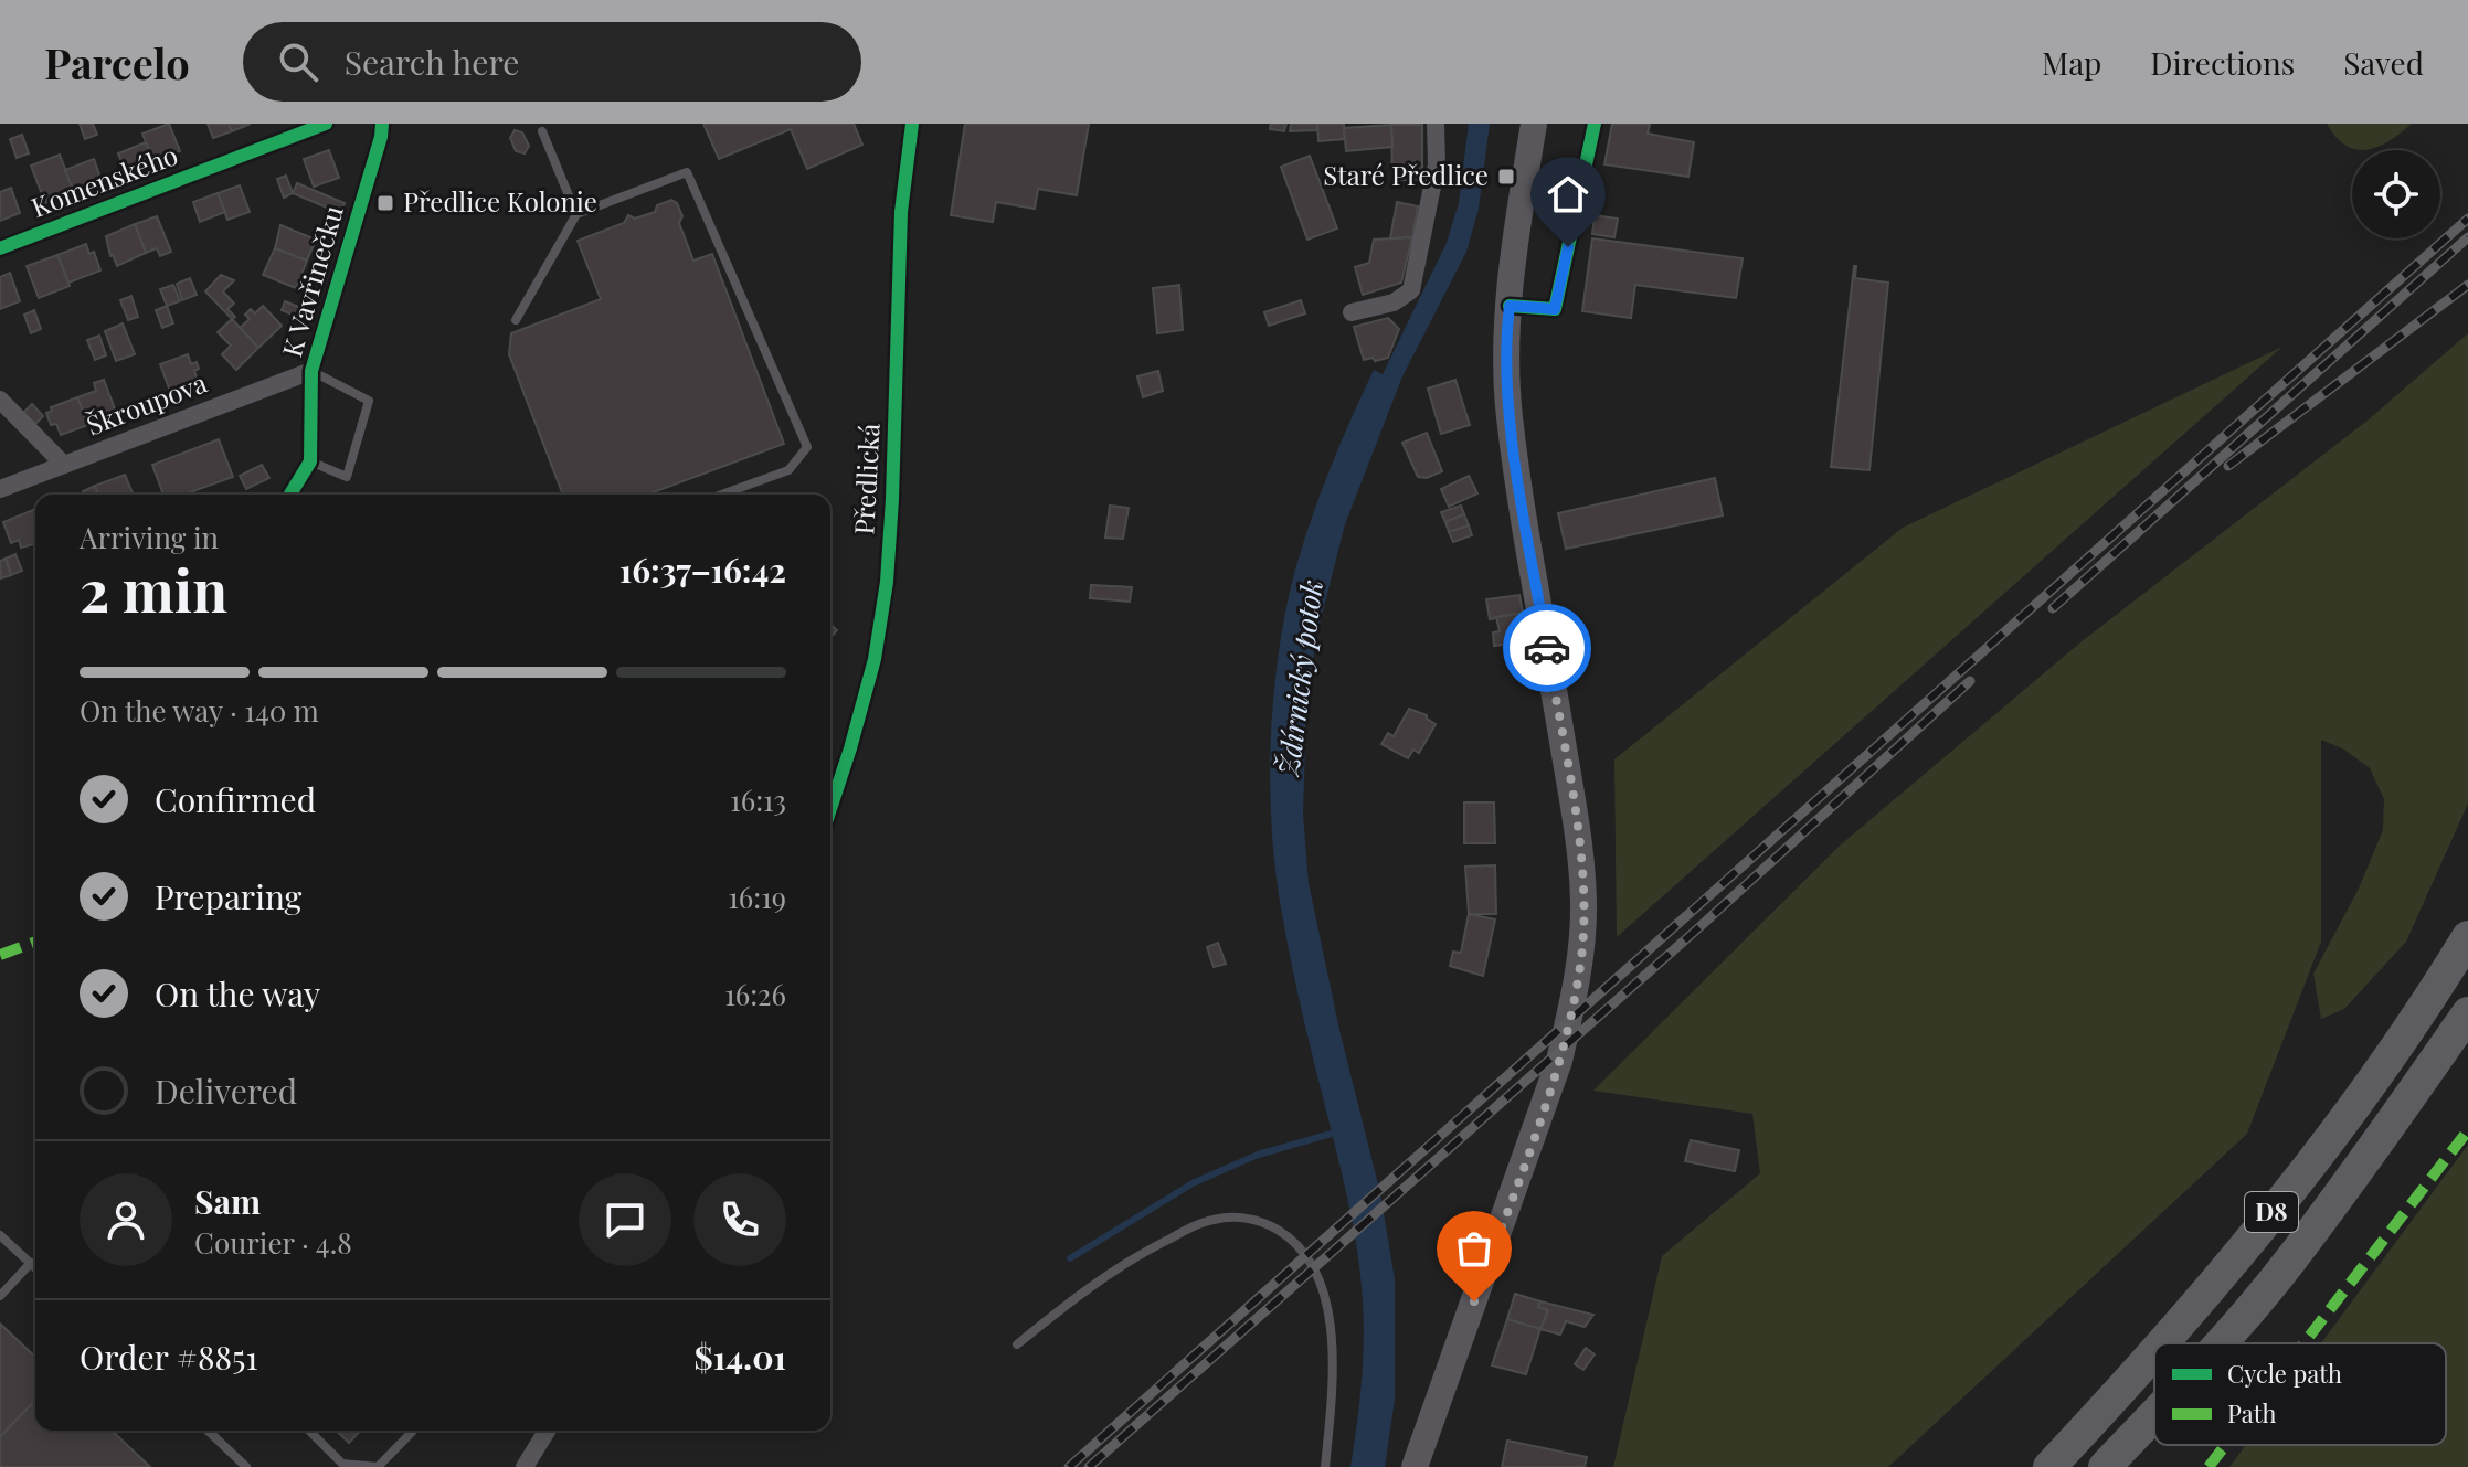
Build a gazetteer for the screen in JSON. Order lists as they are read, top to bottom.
{
  "streets": {
    "highway": ["D8"],
    "street": [
      "Komenského",
      "K Vavřinečku",
      "Škroupova",
      "Předlická"
    ]
  },
  "crossings": [
    ["K Vavřinečku", "Škroupova"]
  ],
  "water": ["Ždírnický potok"],
  "places": {
    "transit": ["Staré Předlice", "Předlice Kolonie"]
  },
  "legend": ["Cycle path", "Path"],
  "page": {
    "header": "Parcelo",
    "search": "Search here",
    "nav": ["Map", "Directions", "Saved"],
    "heading": ["2 min", "Arriving in", "16:37–16:42"],
    "panel": [
      "Sam",
      "Courier · 4.8",
      "Order #8851",
      "$14.01"
    ],
    "bar": "On the way · 140 m",
    "list": [
      ["Confirmed", "16:13"],
      ["Preparing", "16:19"],
      ["On the way", "16:26"],
      "Delivered"
    ]
  }
}
